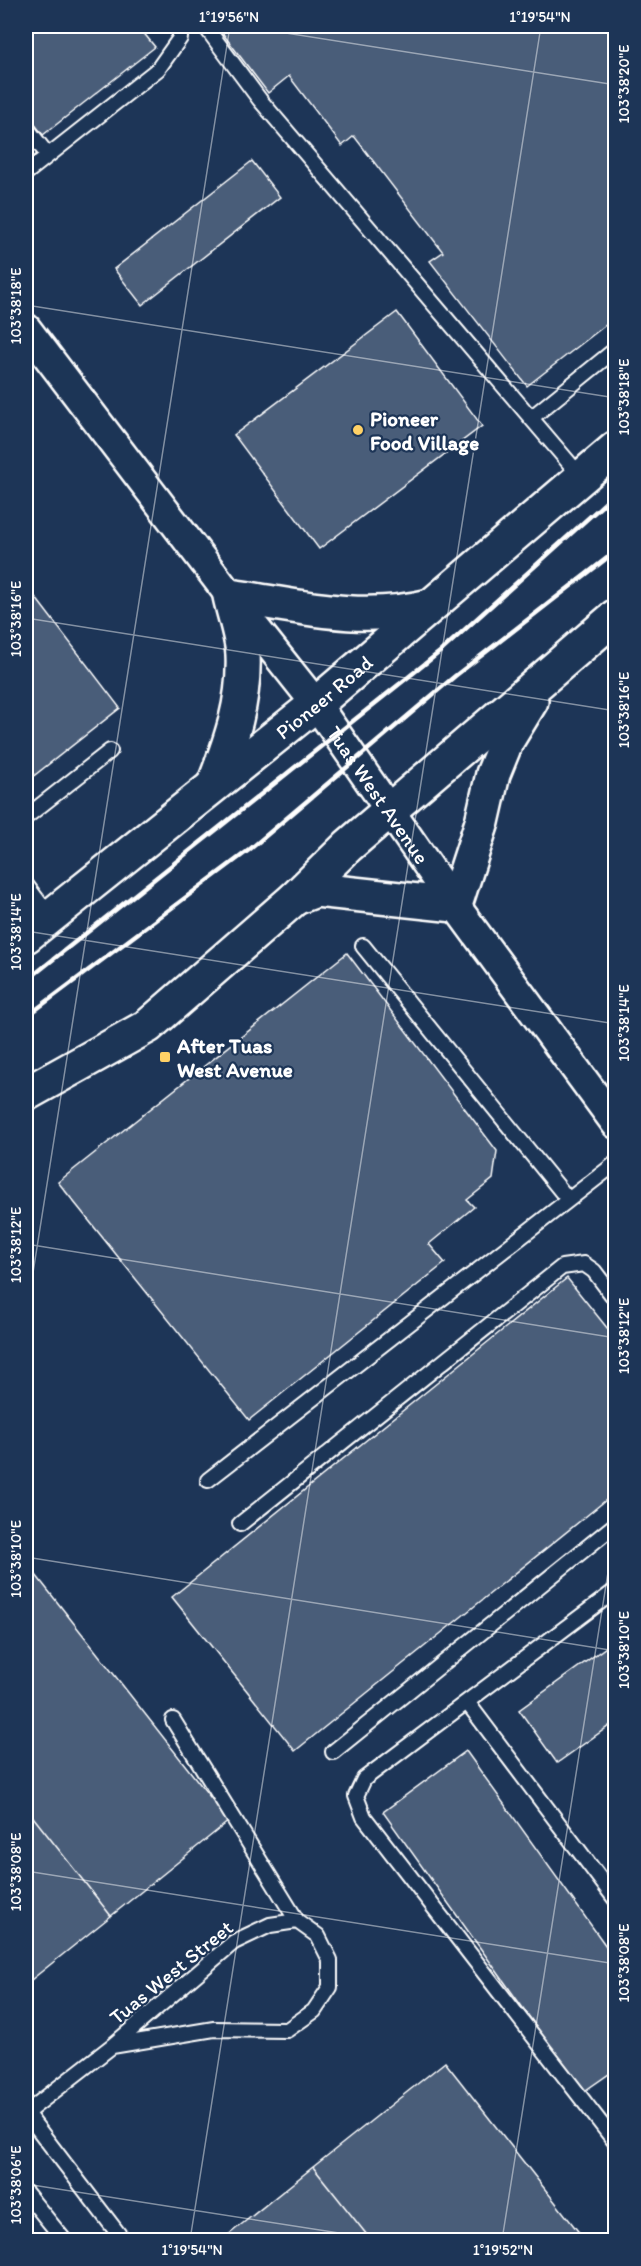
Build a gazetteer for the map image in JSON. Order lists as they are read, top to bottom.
{
  "streets": {
    "street": ["Pioneer Road", "Tuas West Avenue"],
    "lane": ["Tuas West Street"]
  },
  "crossings": [
    ["Pioneer Road", "Tuas West Avenue"]
  ],
  "places": {
    "other": ["Pioneer Food Village"],
    "transit": ["After Tuas West Avenue"]
  },
  "coordinates": [
    "1°19'56\"N",
    "1°19'54\"N",
    "103°38'20\"E",
    "103°38'18\"E",
    "103°38'16\"E",
    "103°38'14\"E",
    "103°38'12\"E",
    "103°38'10\"E",
    "103°38'08\"E",
    "103°38'06\"E",
    "1°19'52\"N"
  ]
}
